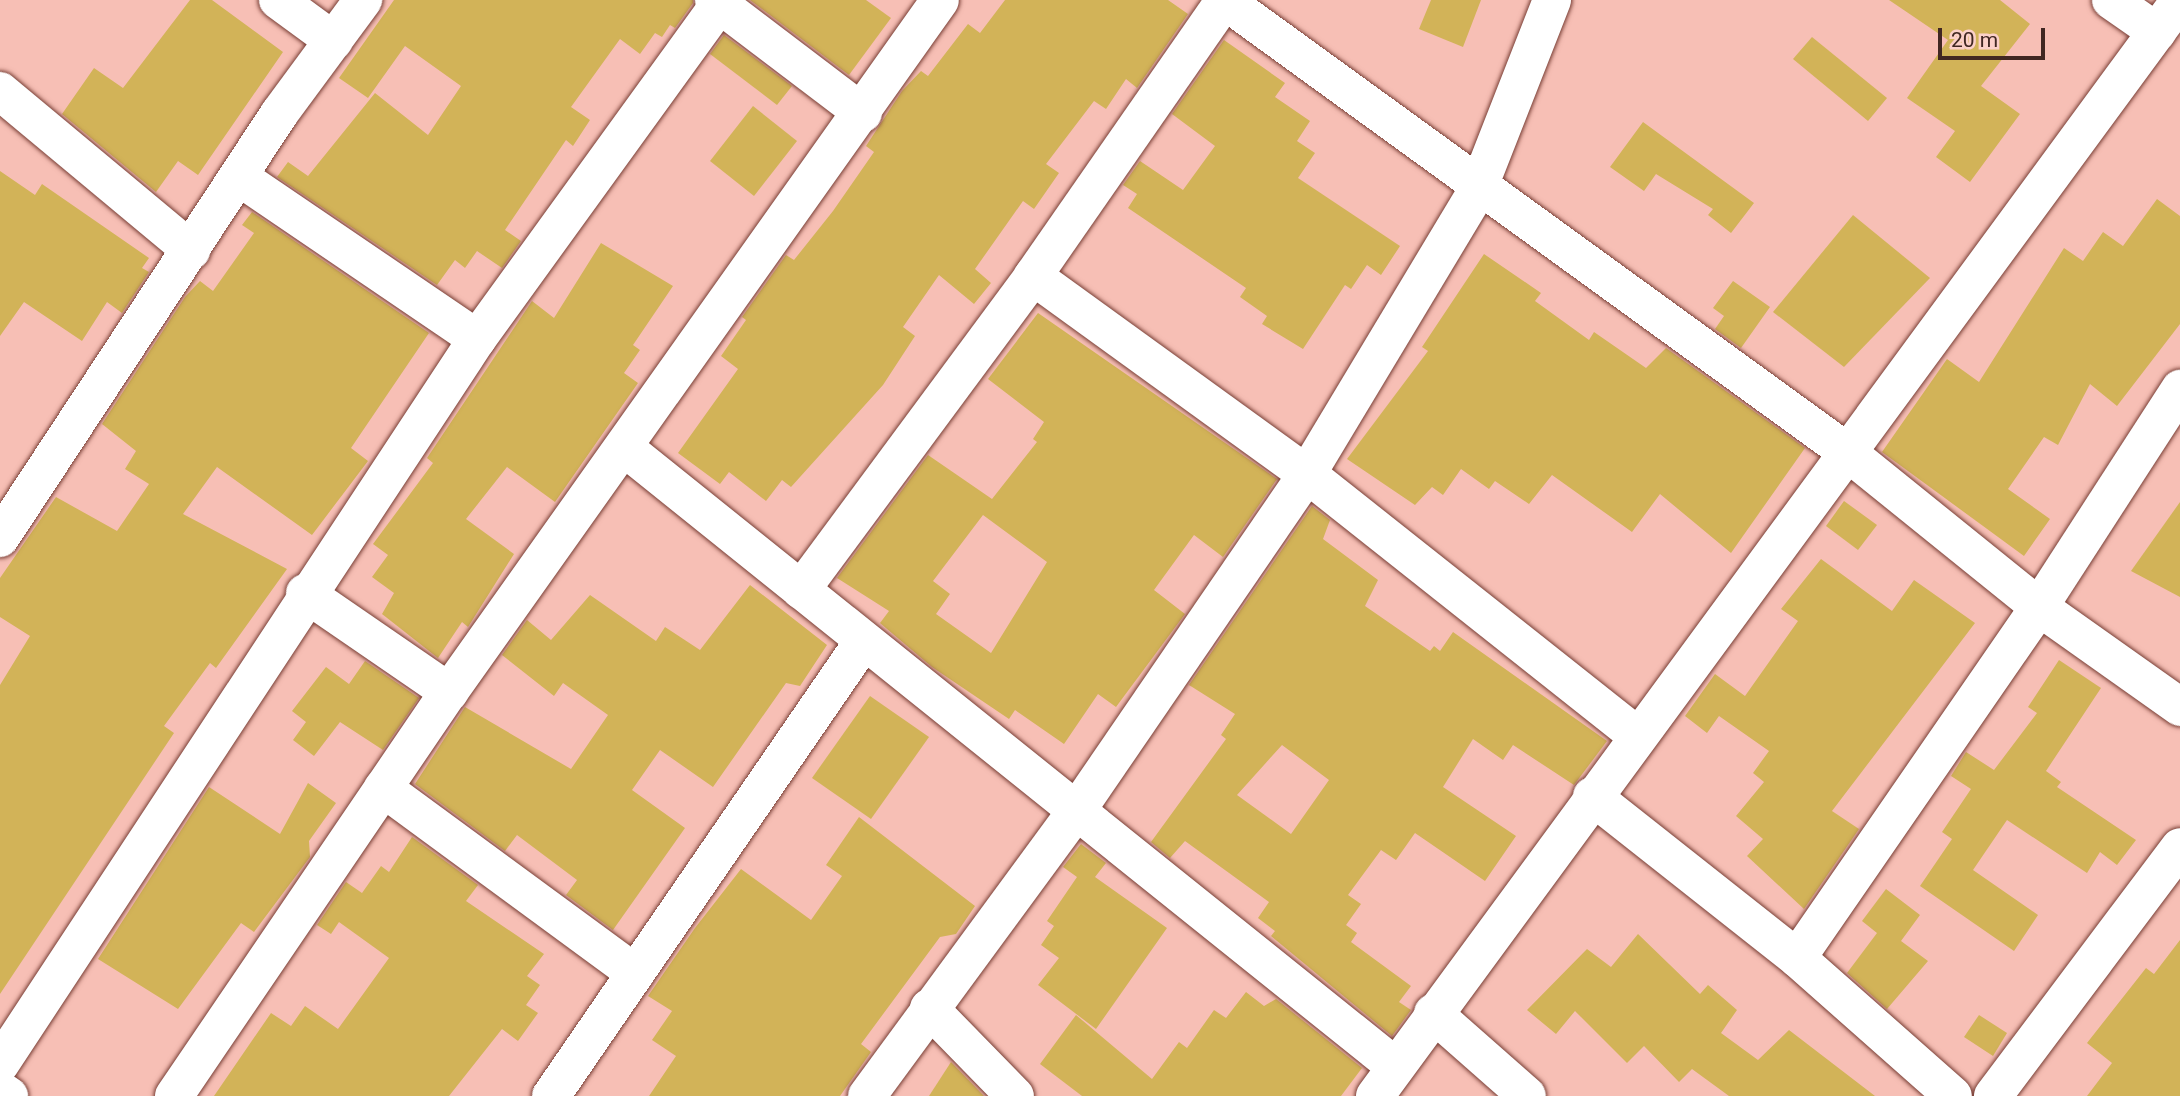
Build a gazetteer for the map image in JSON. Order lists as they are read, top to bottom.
{
  "scale_bar": "20 m"
}
